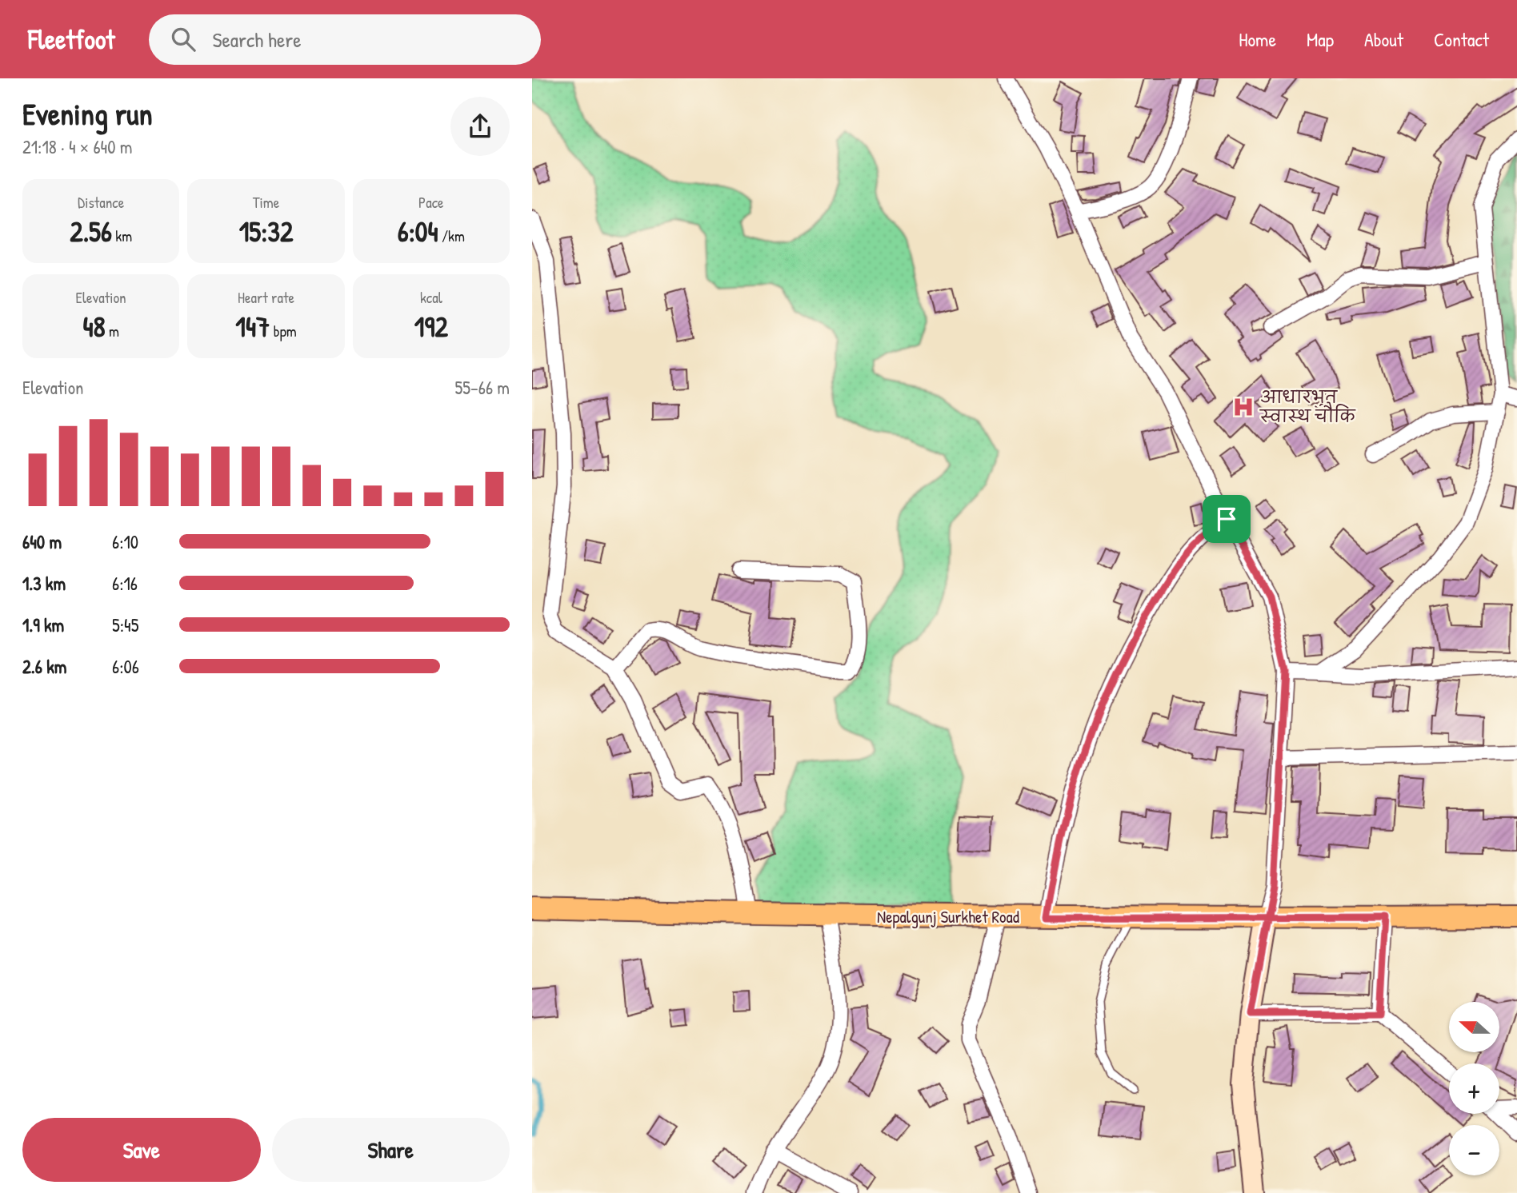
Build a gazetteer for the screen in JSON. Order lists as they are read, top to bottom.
{
  "streets": {
    "main road": ["Nepalgunj Surkhet Road"]
  },
  "places": {
    "hospital": ["आधारभुत स्वास्थ चौकि"]
  },
  "north": "left",
  "page": {
    "header": "Fleetfoot",
    "search": "Search here",
    "nav": [
      "Home",
      "Map",
      "About",
      "Contact"
    ],
    "heading": ["Evening run", "21:18 · 4 × 640 m"],
    "stats": [
      ["Distance", "2.56 km"],
      ["Time", "15:32"],
      ["Pace", "6:04 /km"],
      ["Elevation", "48 m"],
      ["Heart rate", "147 bpm"],
      ["kcal", "192"]
    ],
    "chart": ["Elevation", "55–66 m"],
    "list": [
      {
        "name": "640 m",
        "note": "6:10"
      },
      {
        "name": "1.3 km",
        "note": "6:16"
      },
      {
        "name": "1.9 km",
        "note": "5:45"
      },
      {
        "name": "2.6 km",
        "note": "6:06"
      }
    ],
    "map_buttons": ["+", "−"],
    "buttons": ["Save", "Share"]
  }
}
